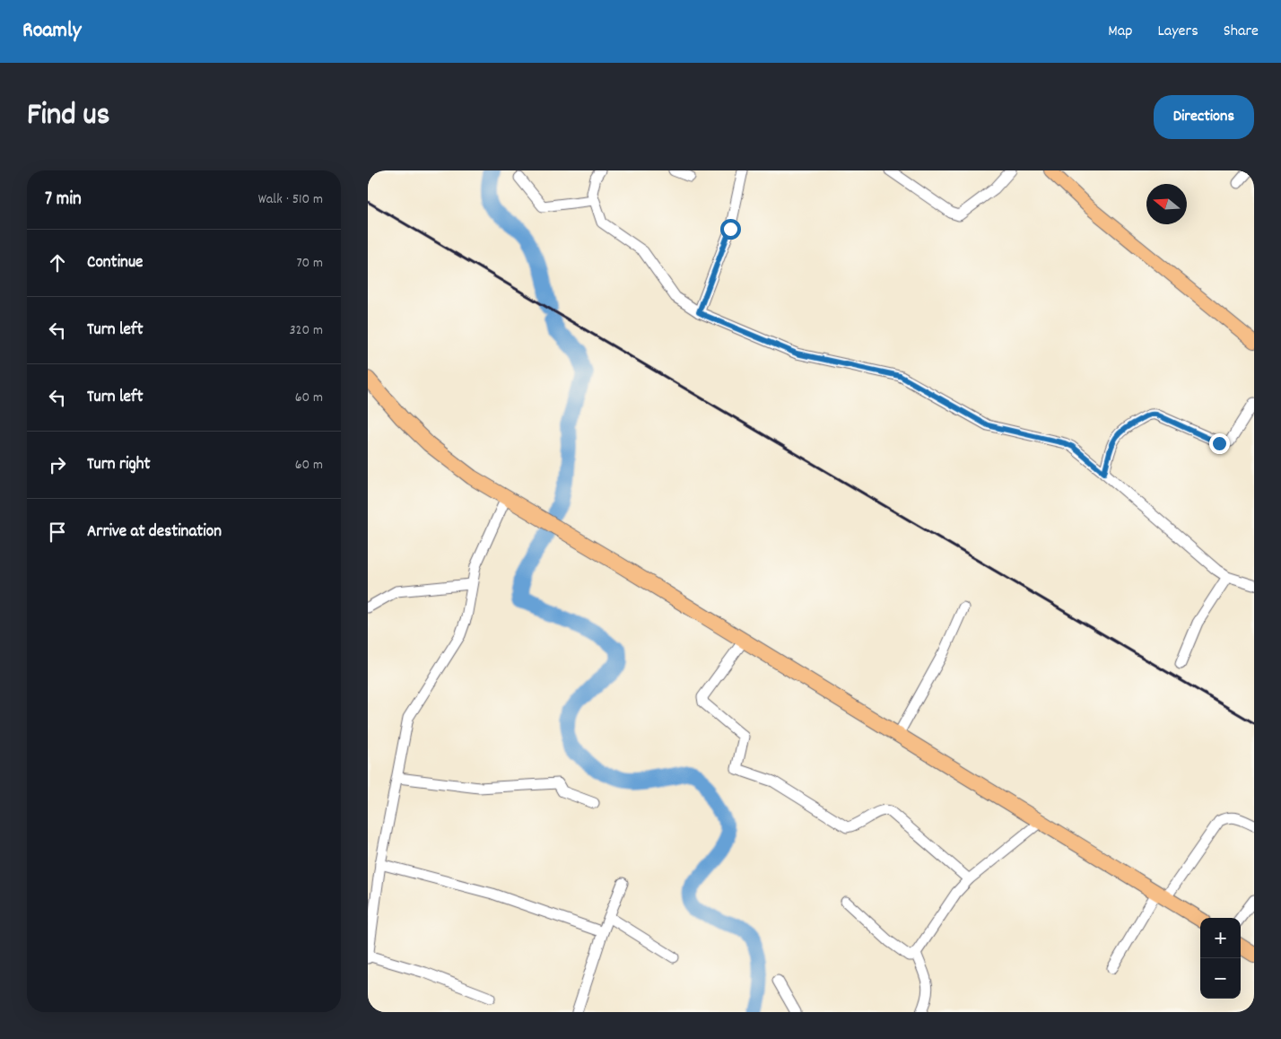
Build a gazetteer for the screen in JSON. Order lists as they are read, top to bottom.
{
  "north": "left",
  "page": {
    "header": "Roamly",
    "nav": ["Map", "Layers", "Share"],
    "title": "Find us",
    "buttons": "Directions",
    "heading": ["7 min", "Walk · 510 m"],
    "list": [
      ["Continue", "70 m"],
      ["Turn left", "320 m"],
      ["Turn left", "60 m"],
      ["Turn right", "60 m"],
      "Arrive at destination"
    ],
    "map_buttons": ["+", "−"]
  }
}
